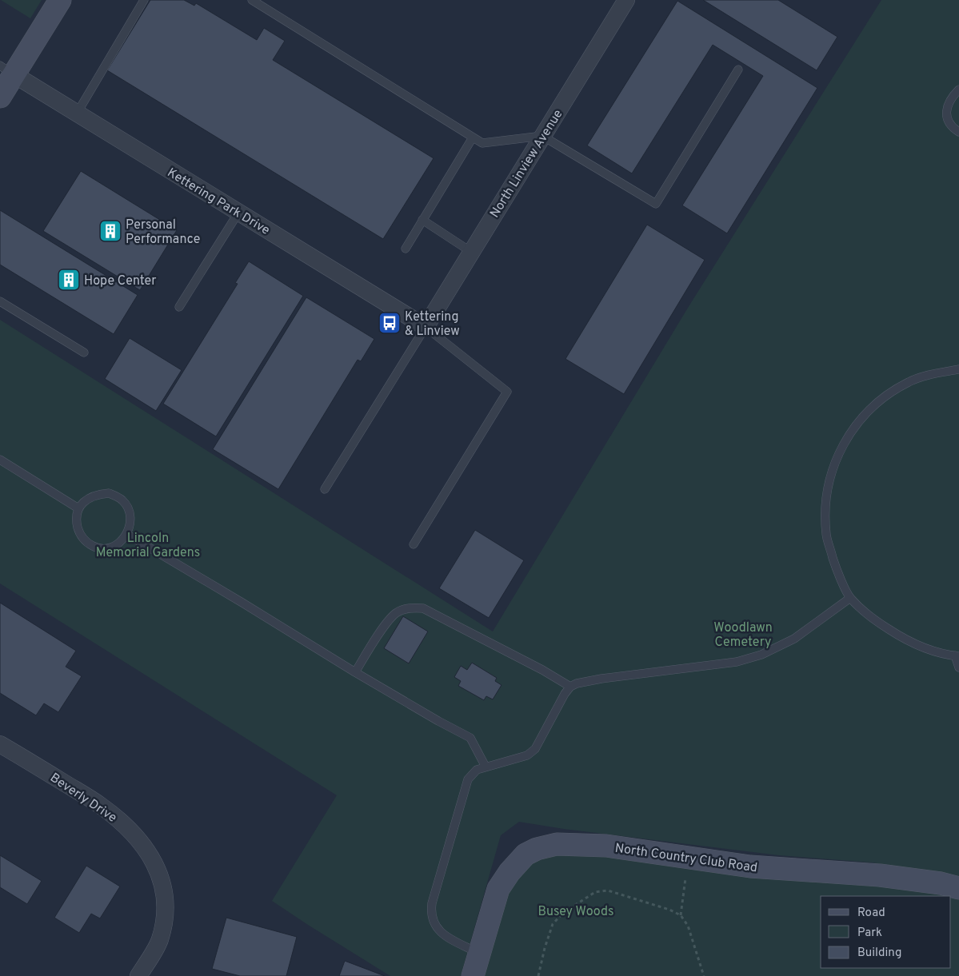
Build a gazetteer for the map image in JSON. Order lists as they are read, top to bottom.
{
  "streets": {
    "street": [
      "North Linview Avenue",
      "Kettering Park Drive",
      "Beverly Drive",
      "North Country Club Road"
    ]
  },
  "crossings": [
    ["North Linview Avenue", "Kettering Park Drive"]
  ],
  "parks": ["Lincoln Memorial Gardens", "Woodlawn Cemetery", "Busey Woods"],
  "places": {
    "building": ["Personal Performance", "Hope Center"],
    "bus stop": ["Kettering & Linview"]
  },
  "legend": ["Road", "Park", "Building"]
}
